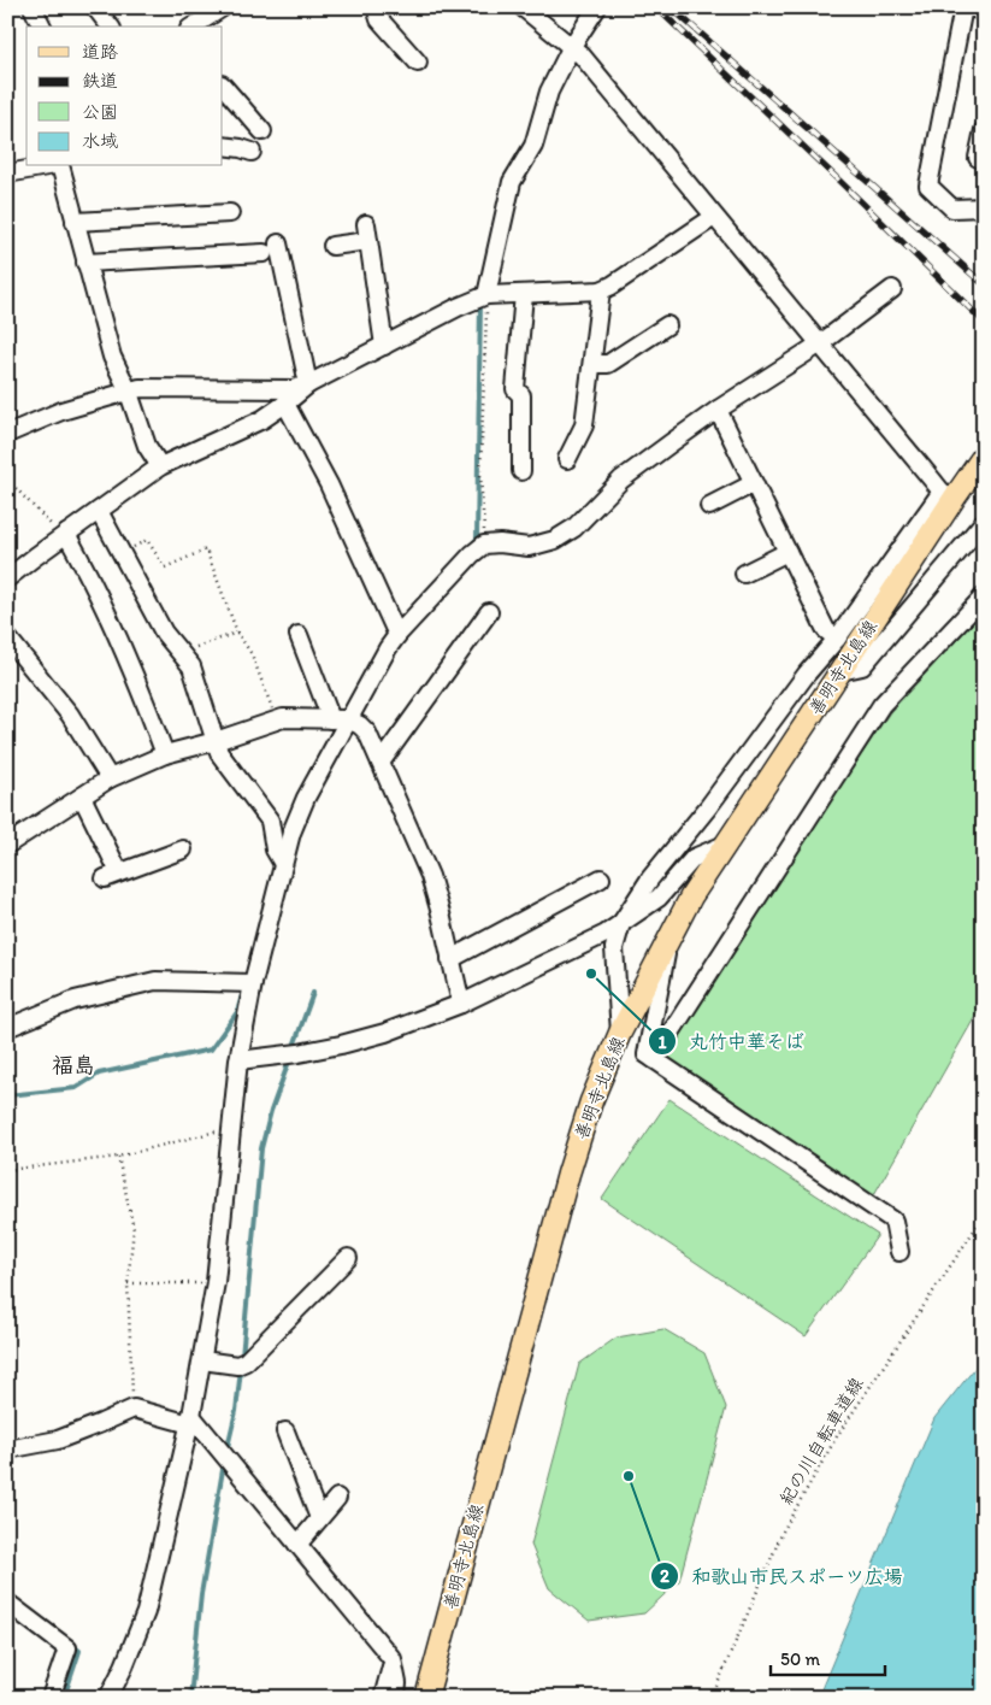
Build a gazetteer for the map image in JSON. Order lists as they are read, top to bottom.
{
  "streets": {
    "main road": ["善明寺北島線"],
    "path": ["紀の川自転車道線"]
  },
  "districts": ["福島"],
  "places": ["丸竹中華そば", "和歌山市民スポーツ広場"],
  "legend": [
    "道路",
    "鉄道",
    "公園",
    "水域"
  ],
  "scale_bar": "50 m"
}
